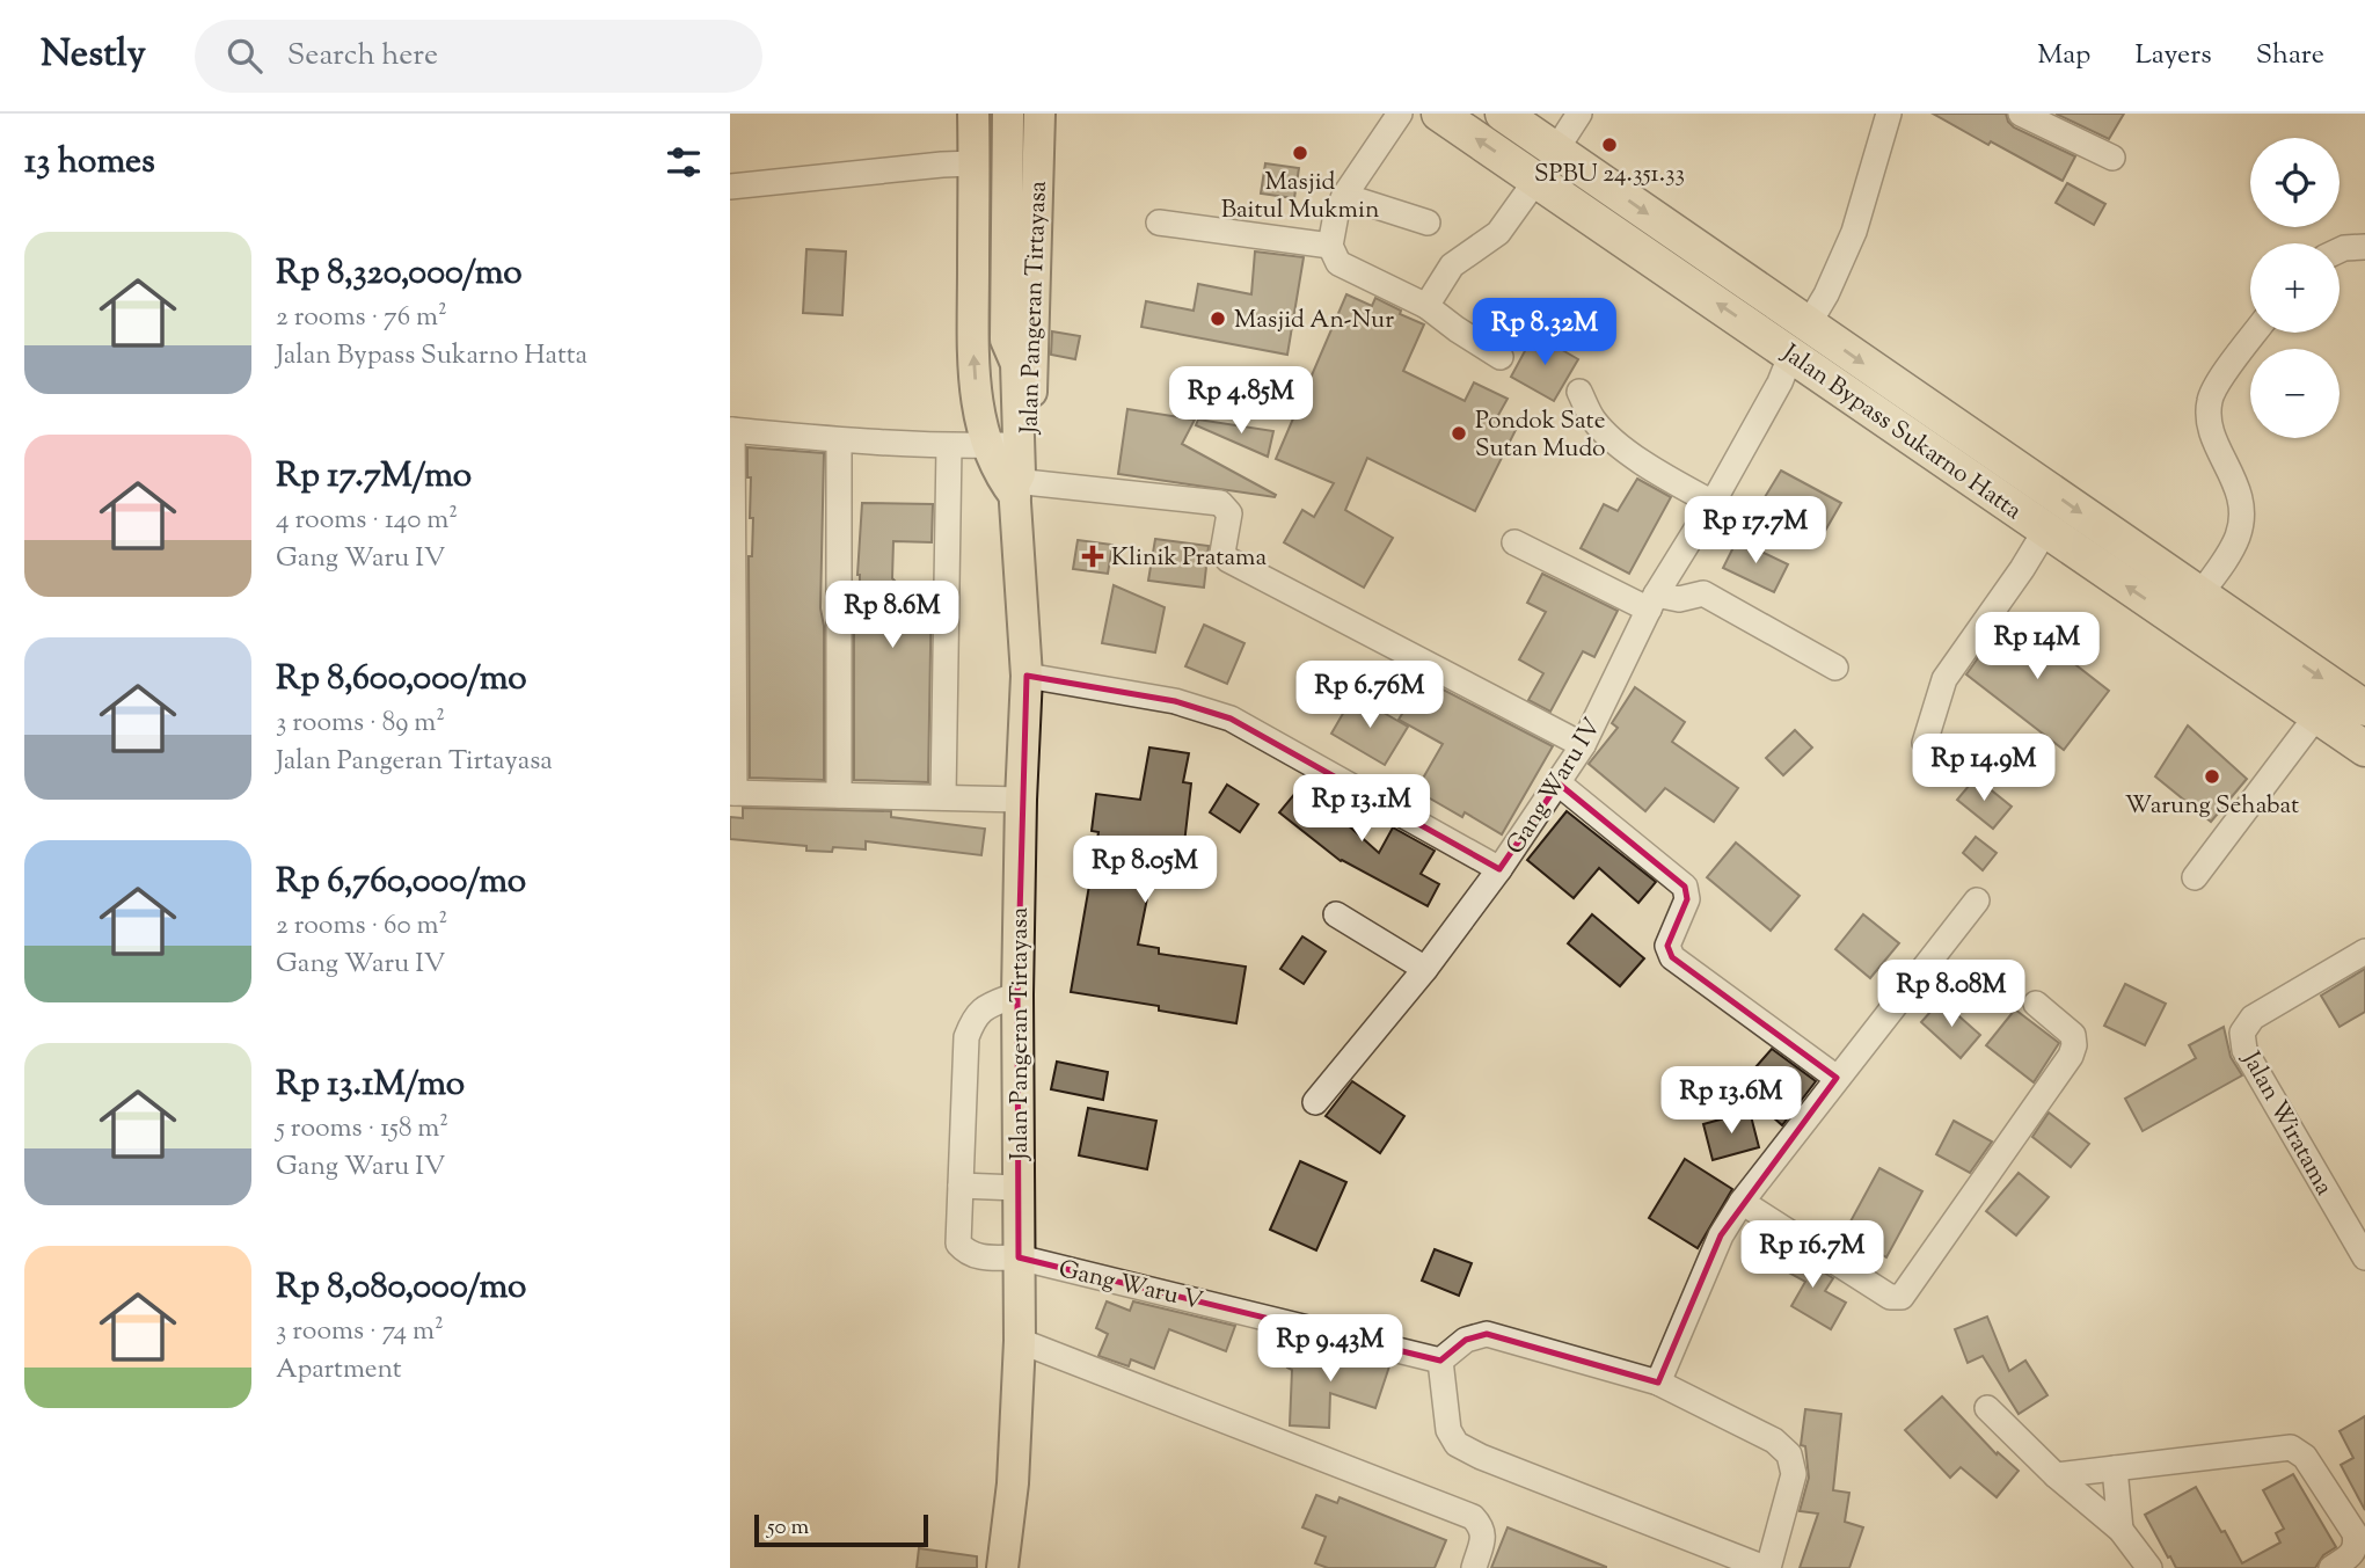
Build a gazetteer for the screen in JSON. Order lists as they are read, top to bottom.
{
  "streets": {
    "highway": ["Jalan Bypass Sukarno Hatta"],
    "main road": ["Jalan Pangeran Tirtayasa"],
    "street": ["Gang Waru IV", "Jalan Wiratama", "Gang Waru V"]
  },
  "crossings": [
    ["Jalan Pangeran Tirtayasa", "Gang Waru V"],
    ["Jalan Bypass Sukarno Hatta", "Gang Waru IV"]
  ],
  "places": {
    "other": [
      "SPBU 24.351.33",
      "Masjid Baitul Mukmin",
      "Masjid An-Nur",
      "Pondok Sate Sutan Mudo",
      "Warung Sehabat"
    ],
    "health": ["Klinik Pratama"]
  },
  "scale_bar": "50 m",
  "page": {
    "header": "Nestly",
    "search": "Search here",
    "nav": ["Map", "Layers", "Share"],
    "heading": "13 homes",
    "map_buttons": ["+", "−"],
    "list": [
      {
        "name": "Rp 8,320,000/mo",
        "note": "2 rooms · 76 m² · Jalan Bypass Sukarno Hatta"
      },
      {
        "name": "Rp 17.7M/mo",
        "note": "4 rooms · 140 m² · Gang Waru IV"
      },
      {
        "name": "Rp 8,600,000/mo",
        "note": "3 rooms · 89 m² · Jalan Pangeran Tirtayasa"
      },
      {
        "name": "Rp 6,760,000/mo",
        "note": "2 rooms · 60 m² · Gang Waru IV"
      },
      {
        "name": "Rp 13.1M/mo",
        "note": "5 rooms · 158 m² · Gang Waru IV"
      },
      {
        "name": "Rp 8,080,000/mo",
        "note": "3 rooms · 74 m² · Apartment"
      }
    ],
    "price": [
      "Rp 8.32M",
      "Rp 4.85M",
      "Rp 17.7M",
      "Rp 8.6M",
      "Rp 14M",
      "Rp 6.76M",
      "Rp 14.9M",
      "Rp 13.1M",
      "Rp 8.05M",
      "Rp 8.08M",
      "Rp 13.6M",
      "Rp 16.7M",
      "Rp 9.43M"
    ],
    "scale": "50 m"
  }
}
